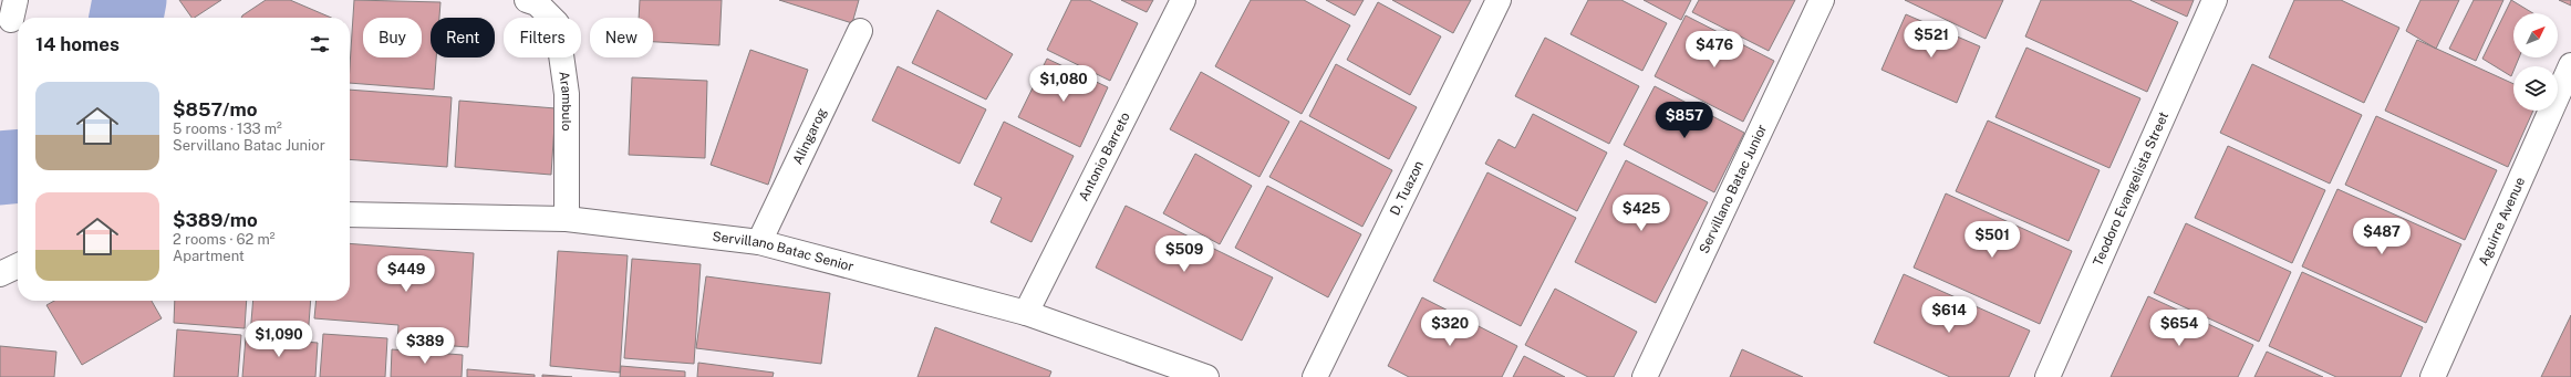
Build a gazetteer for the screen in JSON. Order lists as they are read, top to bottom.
{
  "streets": {
    "street": [
      "Arambulo",
      "Alingarog",
      "Antonio Barreto",
      "D. Tuazon",
      "Servillano Batac Junior",
      "Teodoro Evangelista Street",
      "Aguirre Avenue",
      "Servillano Batac Senior"
    ]
  },
  "crossings": [
    ["Arambulo", "Servillano Batac Senior"],
    ["Alingarog", "Servillano Batac Senior"],
    ["Antonio Barreto", "Servillano Batac Senior"]
  ],
  "north": "top right",
  "page": {
    "chip": [
      "Buy",
      "Rent",
      "Filters",
      "New"
    ],
    "heading": "14 homes",
    "price": [
      "$521",
      "$476",
      "$1,080",
      "$857",
      "$425",
      "$487",
      "$501",
      "$509",
      "$449",
      "$614",
      "$320",
      "$654",
      "$1,090",
      "$389"
    ],
    "list": [
      {
        "name": "$857/mo",
        "note": "5 rooms · 133 m² · Servillano Batac Junior"
      },
      {
        "name": "$389/mo",
        "note": "2 rooms · 62 m² · Apartment"
      }
    ]
  }
}
